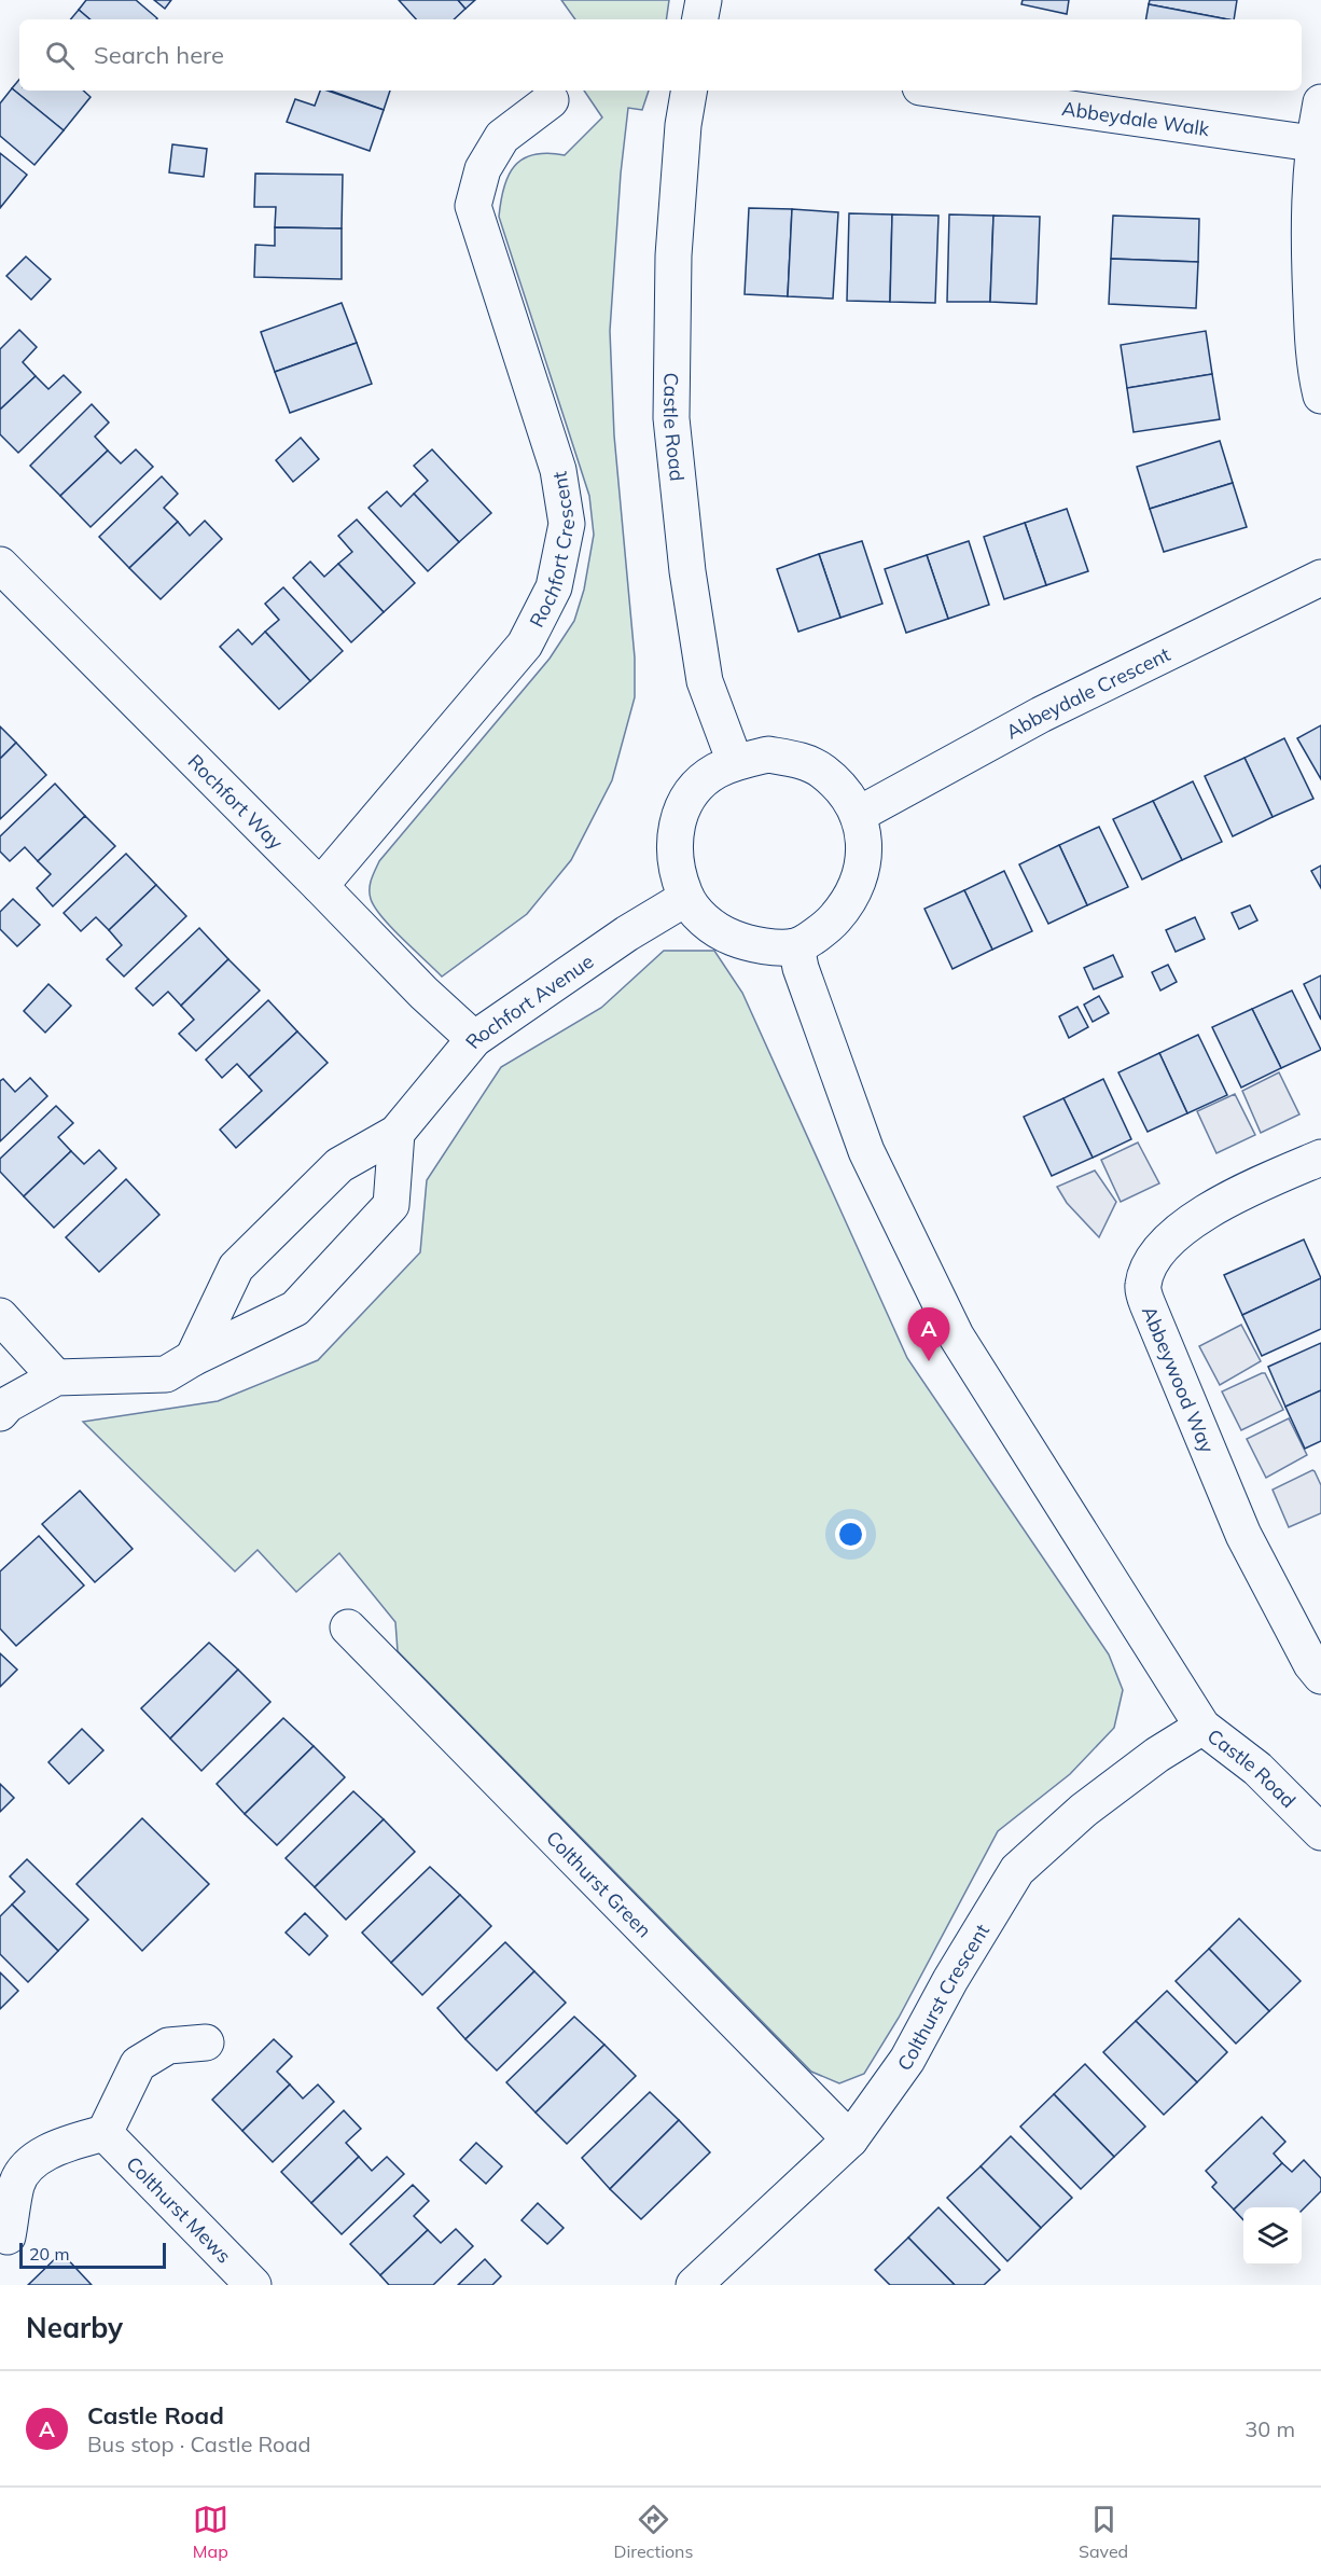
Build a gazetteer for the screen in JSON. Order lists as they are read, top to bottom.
{
  "streets": {
    "street": [
      "Abbeydale Walk",
      "Castle Road",
      "Rochfort Crescent",
      "Abbeydale Crescent",
      "Rochfort Way",
      "Rochfort Avenue",
      "Abbeywood Way",
      "Colthurst Green",
      "Colthurst Crescent",
      "Colthurst Mews"
    ]
  },
  "crossings": [
    ["Castle Road", "Abbeydale Crescent"],
    ["Castle Road", "Rochfort Avenue"],
    ["Castle Road", "Colthurst Crescent"],
    ["Rochfort Crescent", "Rochfort Way"],
    ["Abbeydale Crescent", "Rochfort Avenue"],
    ["Rochfort Way", "Rochfort Avenue"],
    ["Colthurst Green", "Colthurst Crescent"]
  ],
  "scale_bar": "20 m",
  "page": {
    "search": "Search here",
    "pins": "A",
    "scale": "20 m",
    "heading": "Nearby",
    "list": [
      {
        "mark": "A",
        "name": "Castle Road",
        "note": "Bus stop · Castle Road",
        "value": "30 m"
      }
    ],
    "nav": ["Map", "Directions", "Saved"]
  }
}
